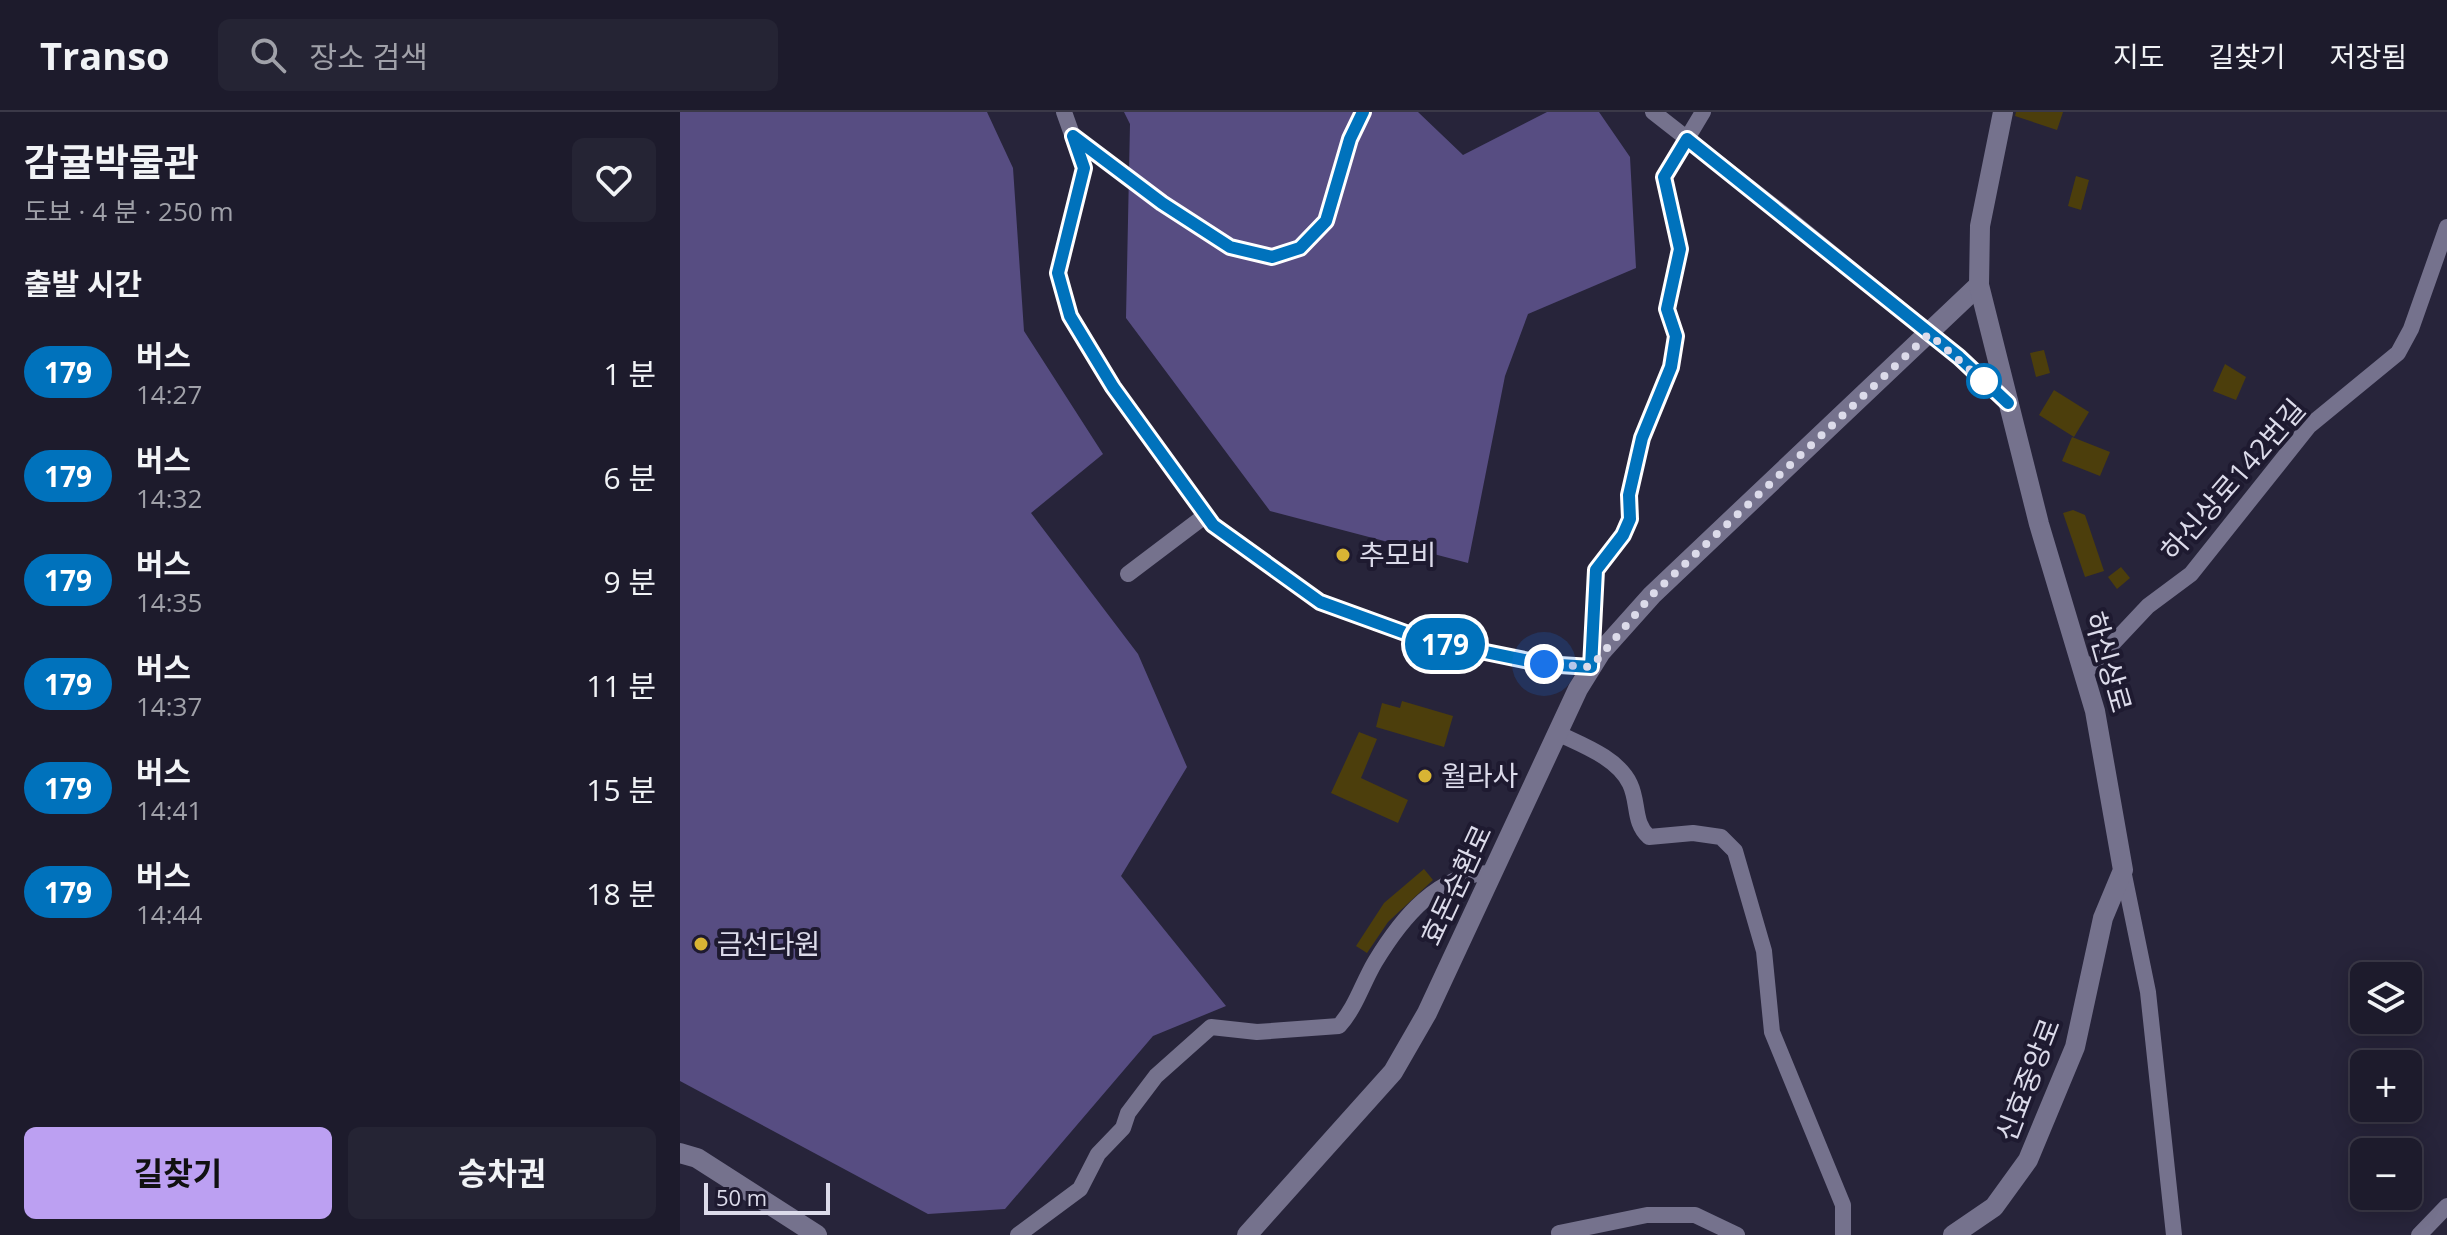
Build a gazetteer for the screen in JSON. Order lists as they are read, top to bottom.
{
  "streets": {
    "street": [
      "하신상로142번길",
      "하신상로",
      "효돈순환로",
      "신효중앙로"
    ]
  },
  "crossings": [
    ["하신상로142번길", "하신상로"],
    ["하신상로", "효돈순환로"],
    ["하신상로", "신효중앙로"]
  ],
  "places": ["추모비", "월라사", "금선다원"],
  "lines": ["bus line 179"],
  "scale_bar": "50 m",
  "page": {
    "header": "Transo",
    "search": "장소 검색",
    "nav": ["지도", "길찾기", "저장됨"],
    "heading": [
      ["감귤박물관", "도보 · 4 분 · 250 m"],
      "출발 시간"
    ],
    "on_map": "179",
    "list": [
      {
        "mark": "179",
        "name": "버스",
        "note": "14:27",
        "value": "1 분"
      },
      {
        "mark": "179",
        "name": "버스",
        "note": "14:32",
        "value": "6 분"
      },
      {
        "mark": "179",
        "name": "버스",
        "note": "14:35",
        "value": "9 분"
      },
      {
        "mark": "179",
        "name": "버스",
        "note": "14:37",
        "value": "11 분"
      },
      {
        "mark": "179",
        "name": "버스",
        "note": "14:41",
        "value": "15 분"
      },
      {
        "mark": "179",
        "name": "버스",
        "note": "14:44",
        "value": "18 분"
      }
    ],
    "map_buttons": ["+", "−"],
    "buttons": ["길찾기", "승차권"],
    "scale": "50 m"
  }
}
